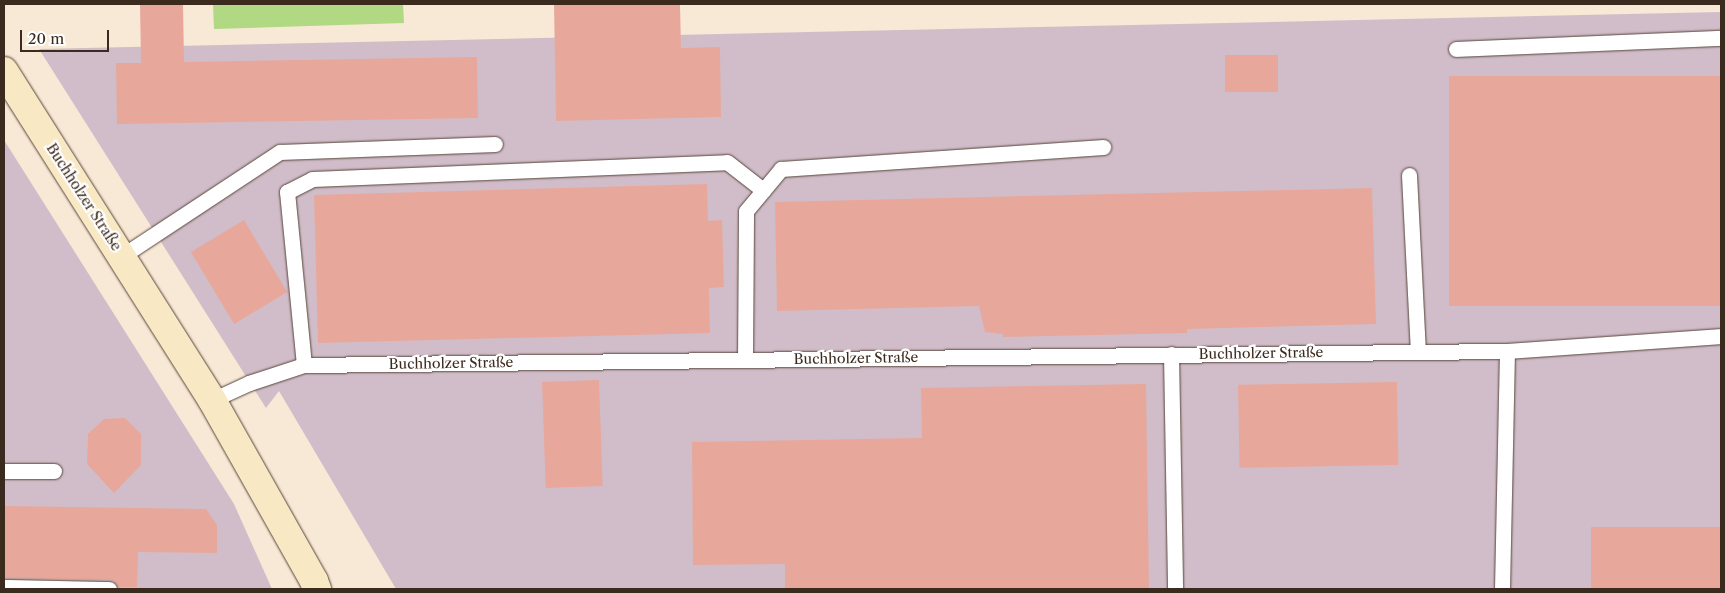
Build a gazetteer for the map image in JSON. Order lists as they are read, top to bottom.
{
  "streets": {
    "street": ["Buchholzer Straße"]
  },
  "scale_bar": "20 m"
}
